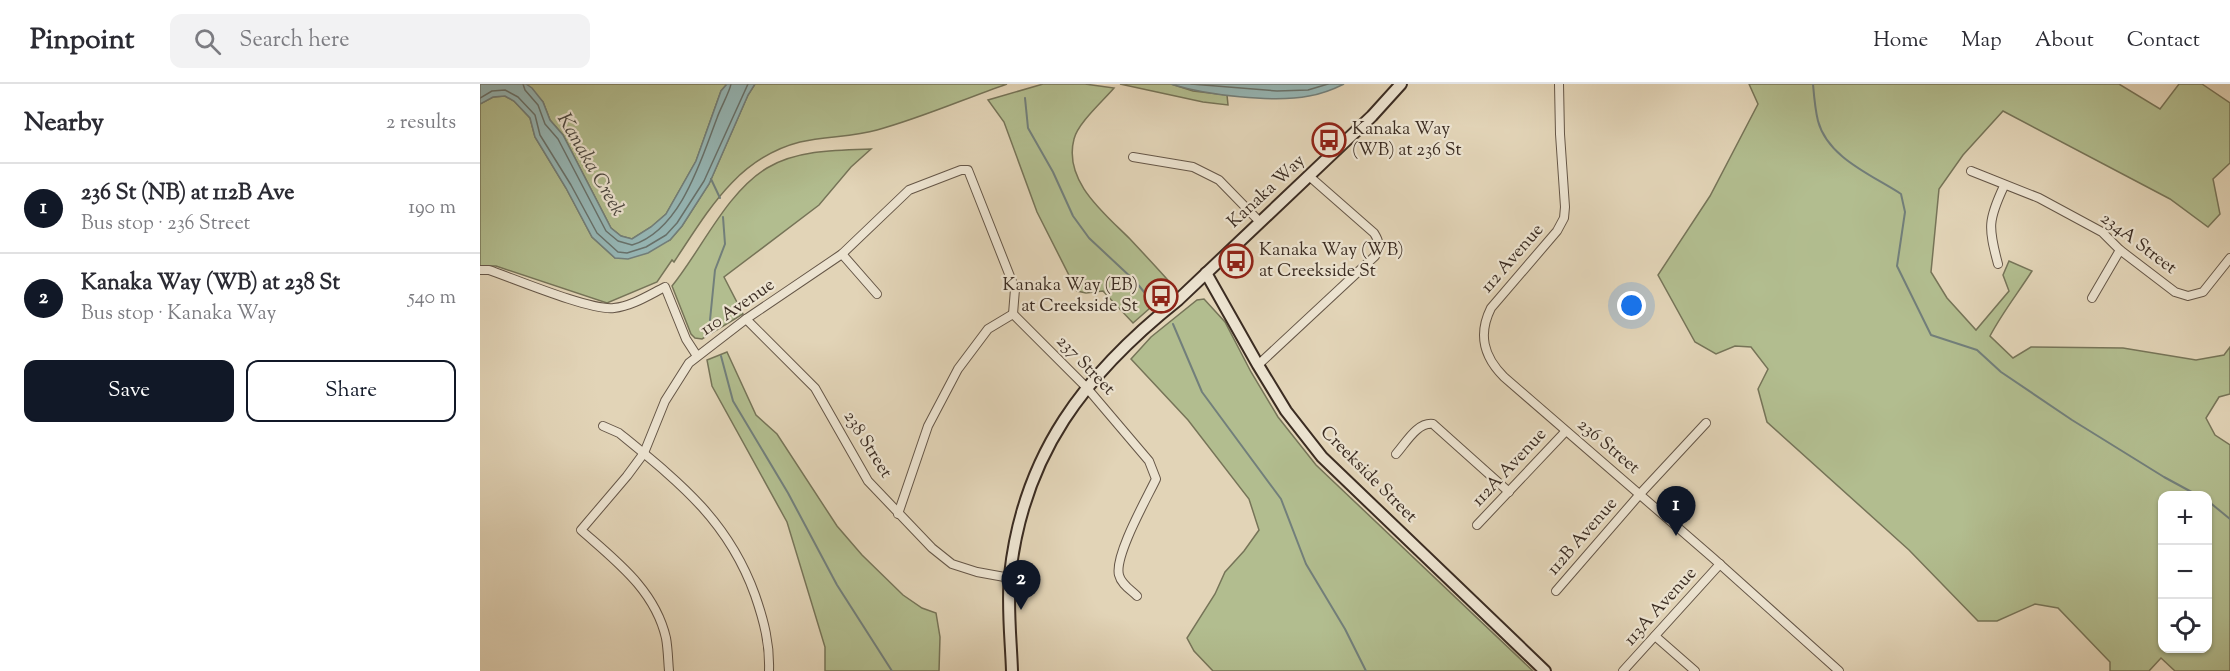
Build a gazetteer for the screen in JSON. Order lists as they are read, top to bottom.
{
  "streets": {
    "main road": ["Kanaka Way", "Creekside Street"],
    "street": [
      "234A Street",
      "112 Avenue",
      "110 Avenue",
      "237 Street",
      "238 Street",
      "236 Street",
      "112A Avenue",
      "112B Avenue",
      "113A Avenue"
    ]
  },
  "crossings": [
    ["Kanaka Way", "237 Street"],
    ["Kanaka Way", "238 Street"],
    ["Kanaka Way", "Creekside Street"],
    ["112 Avenue", "236 Street"],
    ["110 Avenue", "237 Street"],
    ["110 Avenue", "238 Street"],
    ["236 Street", "112A Avenue"],
    ["236 Street", "112B Avenue"],
    ["236 Street", "113A Avenue"]
  ],
  "water": ["Kanaka Creek"],
  "places": {
    "bus stop": ["Kanaka Way (WB) at 236 St", "Kanaka Way (WB) at Creekside St", "Kanaka Way (EB) at Creekside St"]
  },
  "page": {
    "header": "Pinpoint",
    "search": "Search here",
    "nav": [
      "Home",
      "Map",
      "About",
      "Contact"
    ],
    "heading": ["Nearby", "2 results"],
    "list": [
      {
        "mark": "1",
        "name": "236 St (NB) at 112B Ave",
        "note": "Bus stop · 236 Street",
        "value": "190 m"
      },
      {
        "mark": "2",
        "name": "Kanaka Way (WB) at 238 St",
        "note": "Bus stop · Kanaka Way",
        "value": "540 m"
      }
    ],
    "buttons": ["Save", "Share"],
    "pins": ["1", "2"],
    "map_buttons": ["+", "−"]
  }
}
